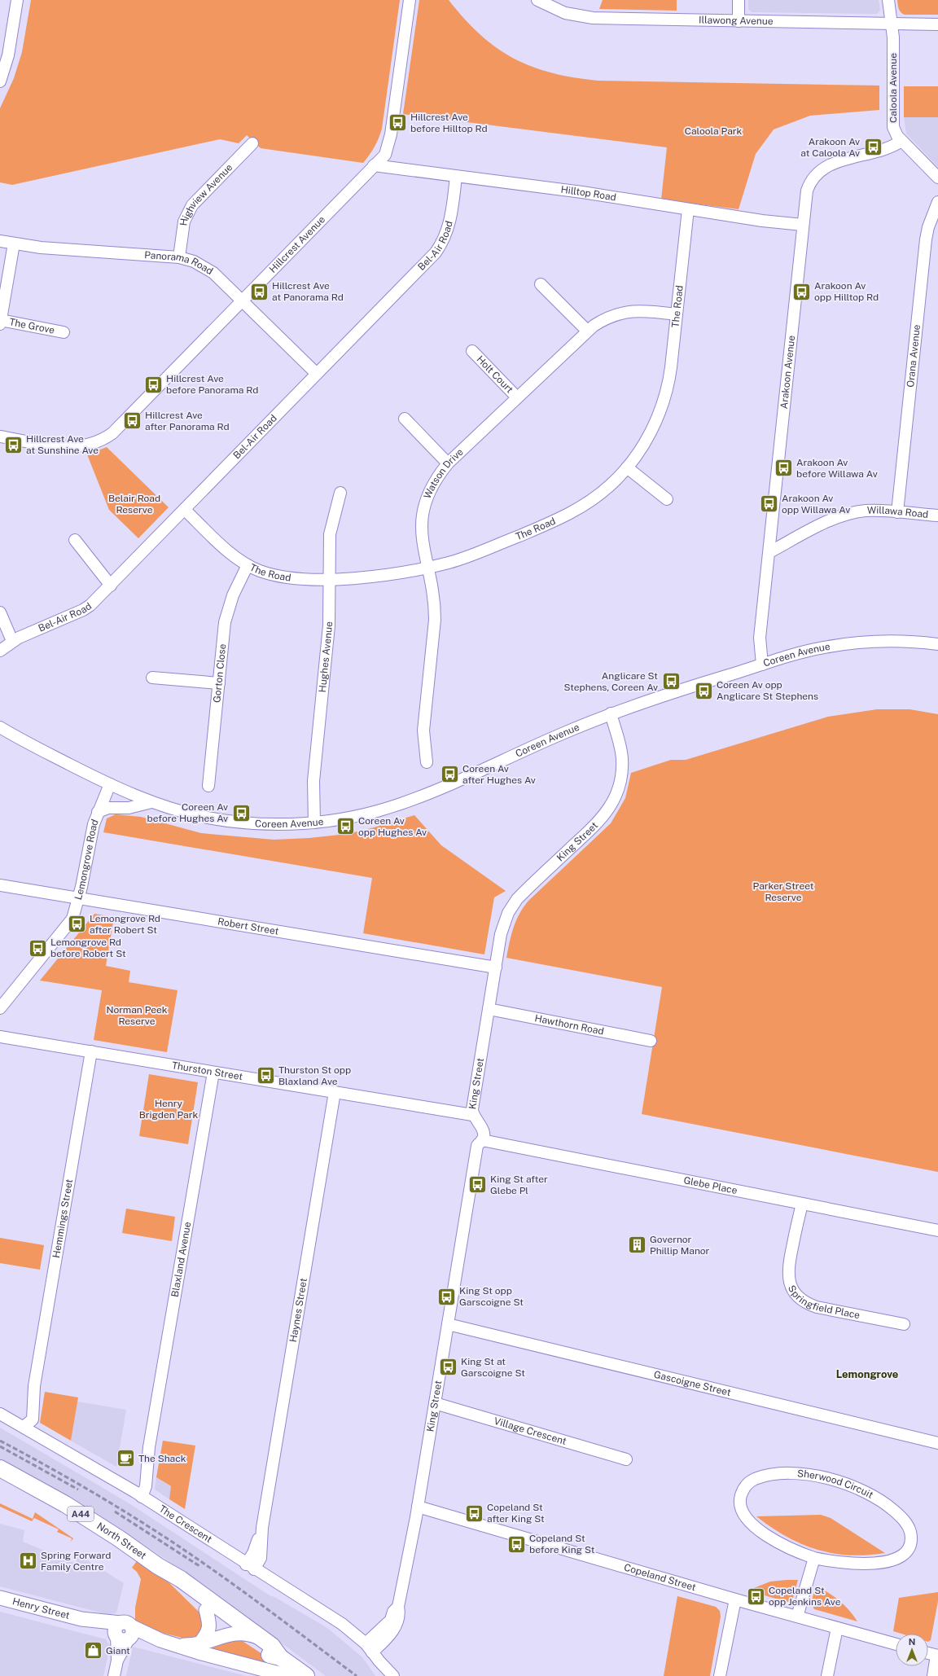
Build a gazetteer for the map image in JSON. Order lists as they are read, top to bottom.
{
  "streets": {
    "highway": ["A44", "North Street"],
    "main road": ["Henry Street"],
    "street": [
      "Illawong Avenue",
      "Caloola Avenue",
      "Hilltop Road",
      "Highview Avenue",
      "Hillcrest Avenue",
      "Bel-Air Road",
      "Panorama Road",
      "The Road",
      "The Grove",
      "Orana Avenue",
      "Arakoon Avenue",
      "Holt Court",
      "Watson Drive",
      "Willawa Road",
      "Coreen Avenue",
      "Hughes Avenue",
      "Gorton Close",
      "King Street",
      "Lemongrove Road",
      "Robert Street",
      "Hawthorn Road",
      "Thurston Street",
      "Glebe Place",
      "Hemmings Street",
      "Blaxland Avenue",
      "Springfield Place",
      "Haynes Street",
      "Gascoigne Street",
      "Village Crescent",
      "Sherwood Circuit",
      "The Crescent",
      "Copeland Street"
    ]
  },
  "crossings": [
    ["Illawong Avenue", "Caloola Avenue"],
    ["Caloola Avenue", "Arakoon Avenue"],
    ["Hilltop Road", "Hillcrest Avenue"],
    ["Hilltop Road", "Bel-Air Road"],
    ["Hilltop Road", "The Road"],
    ["Hilltop Road", "Arakoon Avenue"],
    ["Highview Avenue", "Panorama Road"],
    ["Hillcrest Avenue", "Panorama Road"],
    ["Bel-Air Road", "Panorama Road"],
    ["Bel-Air Road", "The Road"],
    ["The Road", "Watson Drive"],
    ["The Road", "Hughes Avenue"],
    ["The Road", "Gorton Close"],
    ["Orana Avenue", "Willawa Road"],
    ["Arakoon Avenue", "Willawa Road"],
    ["Arakoon Avenue", "Coreen Avenue"],
    ["Holt Court", "Watson Drive"],
    ["Coreen Avenue", "Hughes Avenue"],
    ["Coreen Avenue", "King Street"],
    ["Coreen Avenue", "Lemongrove Road"],
    ["King Street", "Robert Street"],
    ["King Street", "Hawthorn Road"],
    ["King Street", "Thurston Street"],
    ["King Street", "Glebe Place"],
    ["King Street", "Gascoigne Street"],
    ["King Street", "Village Crescent"],
    ["King Street", "The Crescent"],
    ["King Street", "Copeland Street"],
    ["Lemongrove Road", "Robert Street"],
    ["Thurston Street", "Hemmings Street"],
    ["Thurston Street", "Blaxland Avenue"],
    ["Thurston Street", "Haynes Street"],
    ["Glebe Place", "Springfield Place"],
    ["Hemmings Street", "The Crescent"],
    ["Blaxland Avenue", "The Crescent"],
    ["Haynes Street", "The Crescent"],
    ["A44", "North Street"]
  ],
  "districts": ["Lemongrove"],
  "parks": [
    "Caloola Park",
    "Belair Road Reserve",
    "Parker Street Reserve",
    "Norman Peek Reserve",
    "Henry Brigden Park"
  ],
  "places": {
    "bus stop": [
      "Hillcrest Ave before Hilltop Rd",
      "Arakoon Av at Caloola Av",
      "Hillcrest Ave at Panorama Rd",
      "Arakoon Av opp Hilltop Rd",
      "Hillcrest Ave before Panorama Rd",
      "Hillcrest Ave after Panorama Rd",
      "Hillcrest Ave at Sunshine Ave",
      "Arakoon Av before Willawa Av",
      "Arakoon Av opp Willawa Av",
      "Anglicare St Stephens, Coreen Av",
      "Coreen Av opp Anglicare St Stephens",
      "Coreen Av after Hughes Av",
      "Coreen Av before Hughes Av",
      "Coreen Av opp Hughes Av",
      "Lemongrove Rd after Robert St",
      "Lemongrove Rd before Robert St",
      "Thurston St opp Blaxland Ave",
      "King St after Glebe Pl",
      "King St opp Garscoigne St",
      "King St at Garscoigne St",
      "Copeland St after King St",
      "Copeland St before King St",
      "Copeland St opp Jenkins Ave"
    ],
    "building": ["Governor Phillip Manor"],
    "cafe": ["The Shack"],
    "hospital": ["Spring Forward Family Centre"],
    "shop": ["Giant"]
  },
  "north": "top"
}
